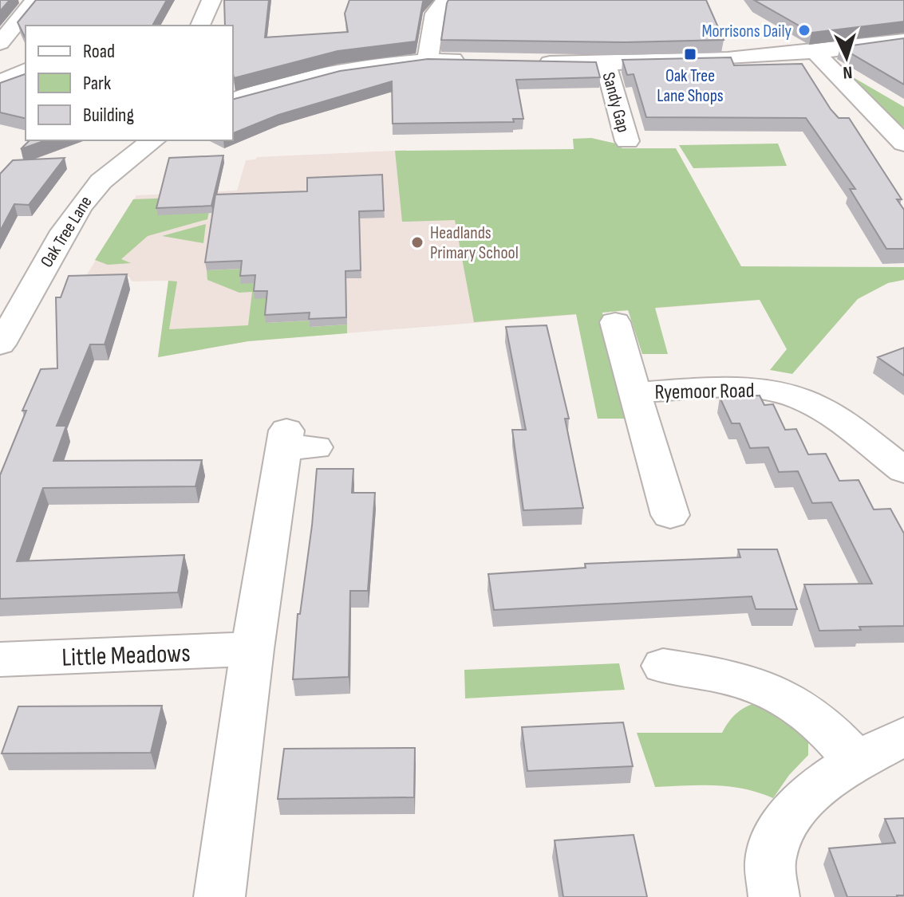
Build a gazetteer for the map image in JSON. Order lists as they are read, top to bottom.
{
  "streets": {
    "street": [
      "Sandy Gap",
      "Oak Tree Lane",
      "Ryemoor Road",
      "Little Meadows"
    ]
  },
  "places": {
    "other": ["Morrisons Daily", "Headlands Primary School"],
    "transit": ["Oak Tree Lane Shops"]
  },
  "legend": ["Road", "Park", "Building"],
  "north": "bottom"
}
